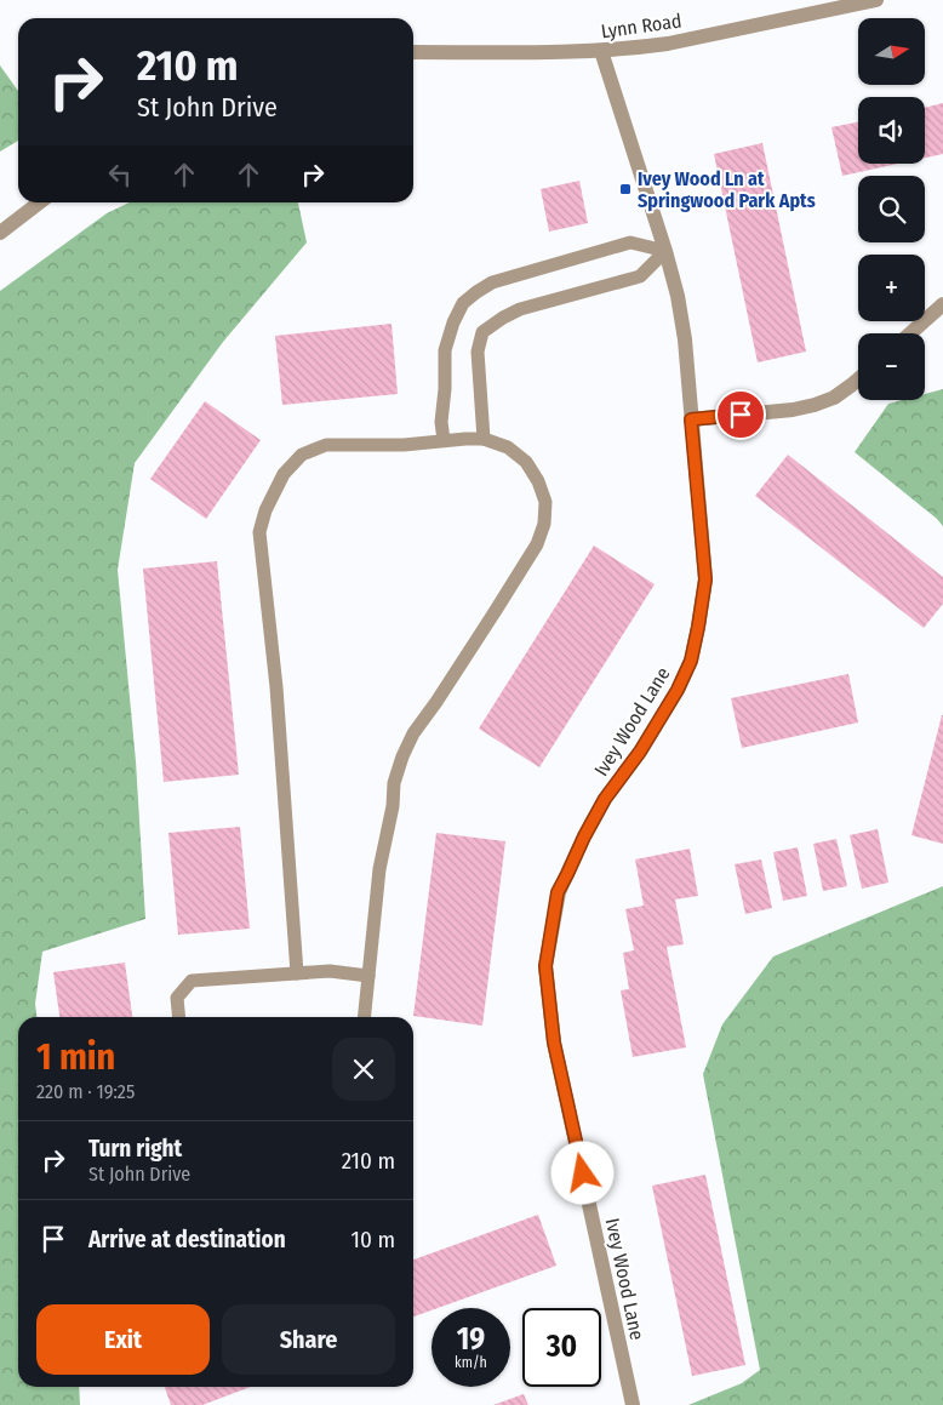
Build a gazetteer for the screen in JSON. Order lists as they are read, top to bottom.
{
  "streets": {
    "street": ["Lynn Road", "Ivey Wood Lane"]
  },
  "crossings": [
    ["Lynn Road", "Ivey Wood Lane"]
  ],
  "places": {
    "transit": ["Ivey Wood Ln at Springwood Park Apts"]
  },
  "north": "right",
  "page": {
    "map_buttons": ["+", "−"],
    "turn": ["210 m", "St John Drive"],
    "heading": ["1 min", "220 m · 19:25"],
    "list": [
      {
        "name": "Turn right",
        "note": "St John Drive",
        "value": "210 m"
      },
      {
        "name": "Arrive at destination",
        "value": "10 m"
      }
    ],
    "buttons": ["Exit", "Share"],
    "speed": "19 km/h",
    "limit": "30"
  }
}
